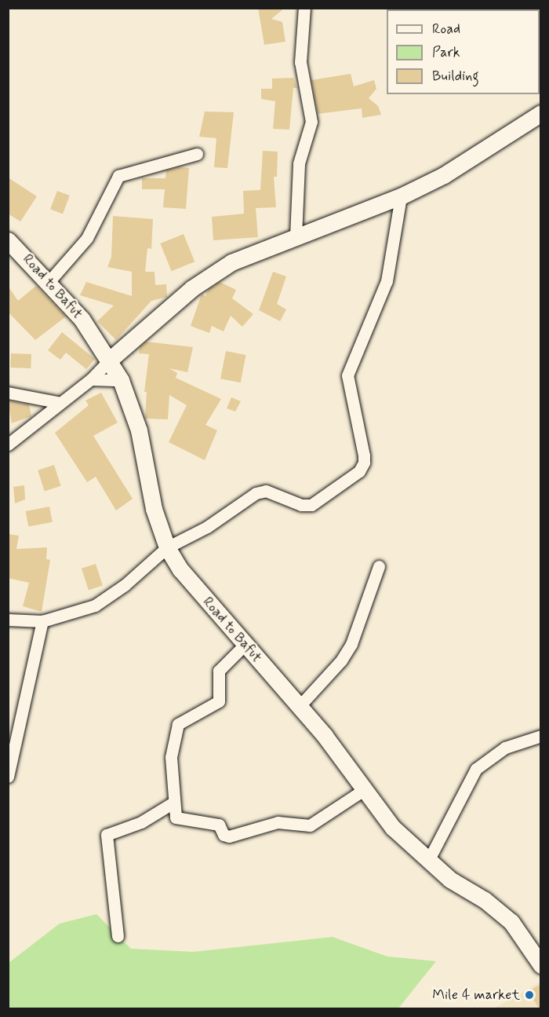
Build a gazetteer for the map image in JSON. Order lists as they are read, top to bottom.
{
  "streets": {
    "street": ["Road to Bafut"]
  },
  "places": ["Mile 4 market"],
  "legend": ["Road", "Park", "Building"]
}
